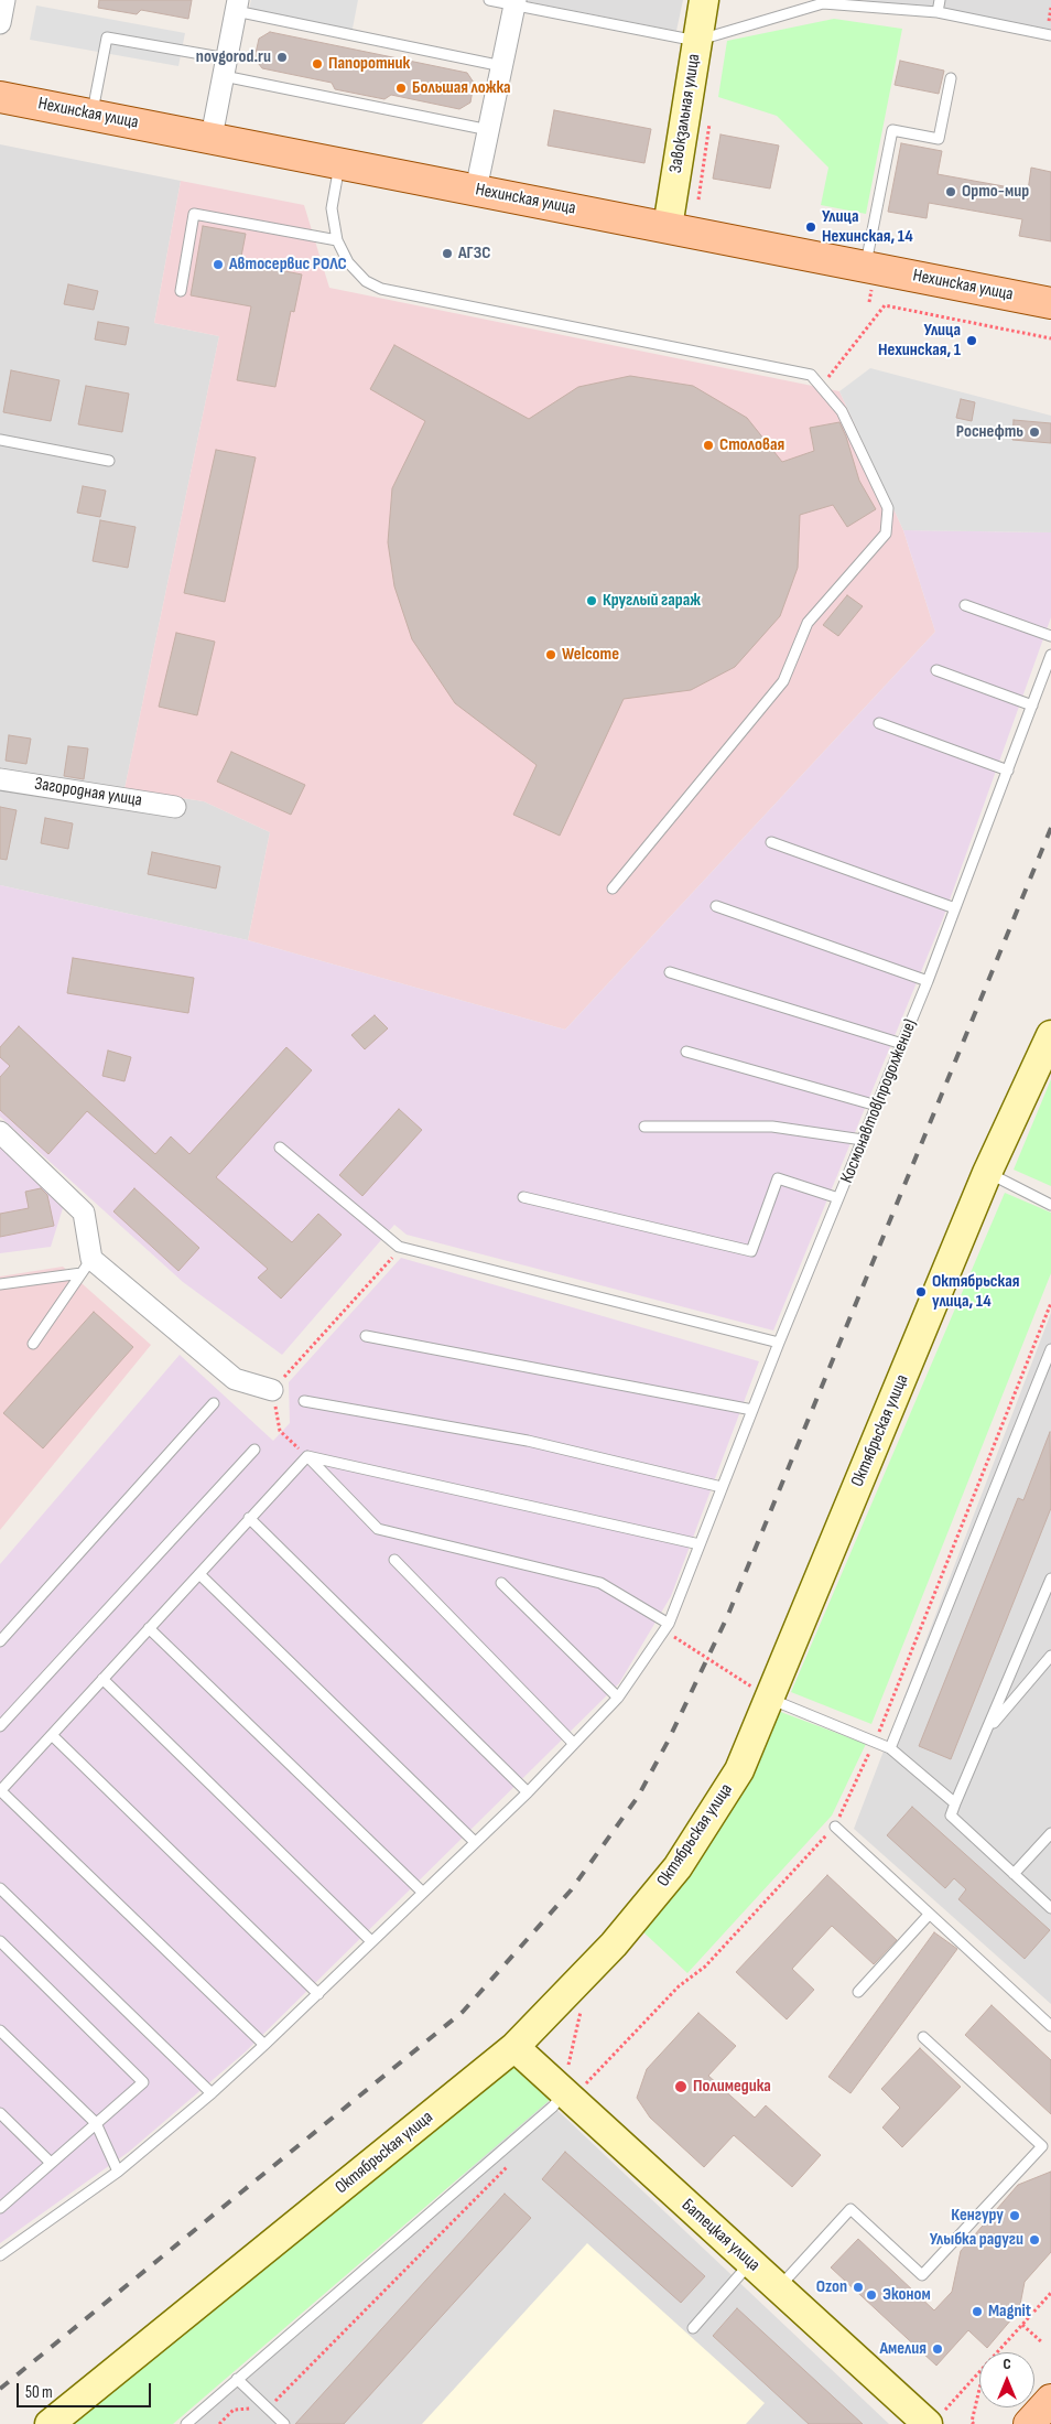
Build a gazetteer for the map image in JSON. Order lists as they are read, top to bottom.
{
  "streets": {
    "main road": [
      "Нехинская улица",
      "Завокзальная улица",
      "Октябрьская улица",
      "Батецкая улица"
    ],
    "street": ["Загородная улица"],
    "lane": ["Космонавтов(продолжение)"]
  },
  "crossings": [
    ["Нехинская улица", "Завокзальная улица"],
    ["Октябрьская улица", "Батецкая улица"]
  ],
  "places": [
    "novgorod.ru",
    "Папоротник",
    "Большая ложка",
    "Орто-мир",
    "Улица Нехинская, 14",
    "АГЗС",
    "Автосервис РОЛС",
    "Улица Нехинская, 1",
    "Роснефть",
    "Столовая",
    "Круглый гараж",
    "Welcome",
    "Октябрьская улица, 14",
    "Полимедика",
    "Кенгуру",
    "Улыбка радуги",
    "Ozon",
    "Эконом",
    "Magnit",
    "Амелия"
  ],
  "scale_bar": "50 m",
  "north": "top"
}
